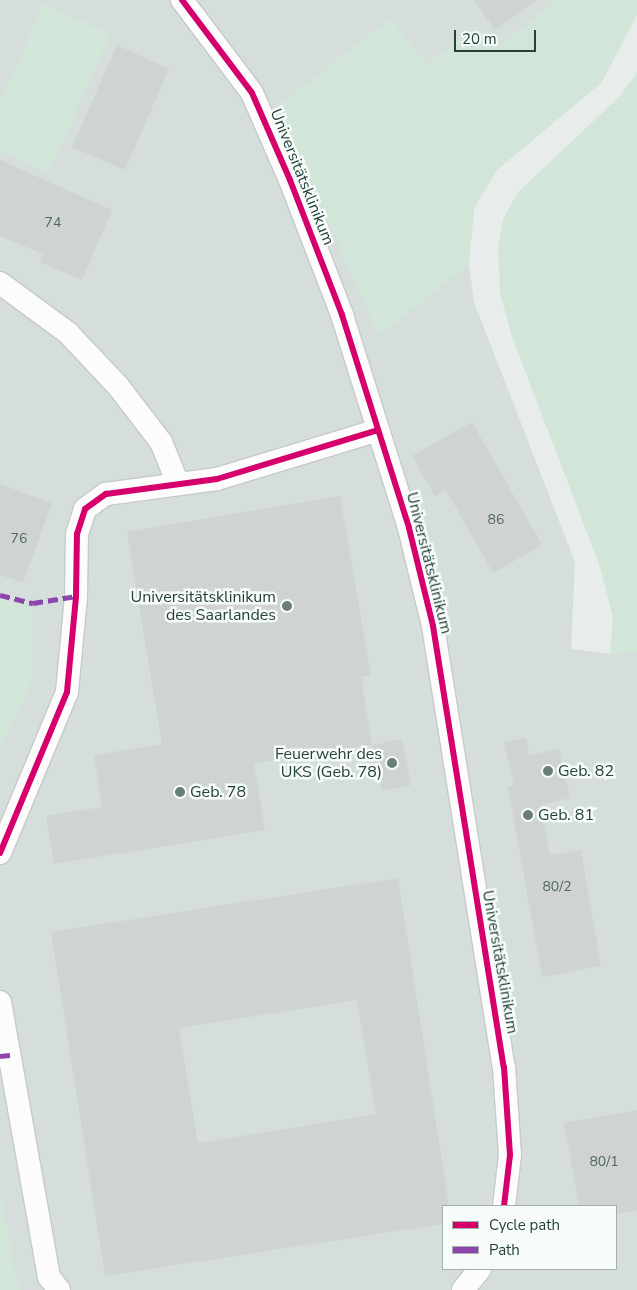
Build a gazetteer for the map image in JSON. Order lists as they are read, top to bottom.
{
  "streets": {
    "street": ["Universitätsklinikum"]
  },
  "places": [
    "Universitätsklinikum des Saarlandes",
    "Feuerwehr des UKS (Geb. 78)",
    "Geb. 82",
    "Geb. 78",
    "Geb. 81"
  ],
  "house_numbers": [
    "74",
    "86",
    "76",
    "80/2",
    "80/1"
  ],
  "legend": ["Cycle path", "Path"],
  "scale_bar": "20 m"
}
